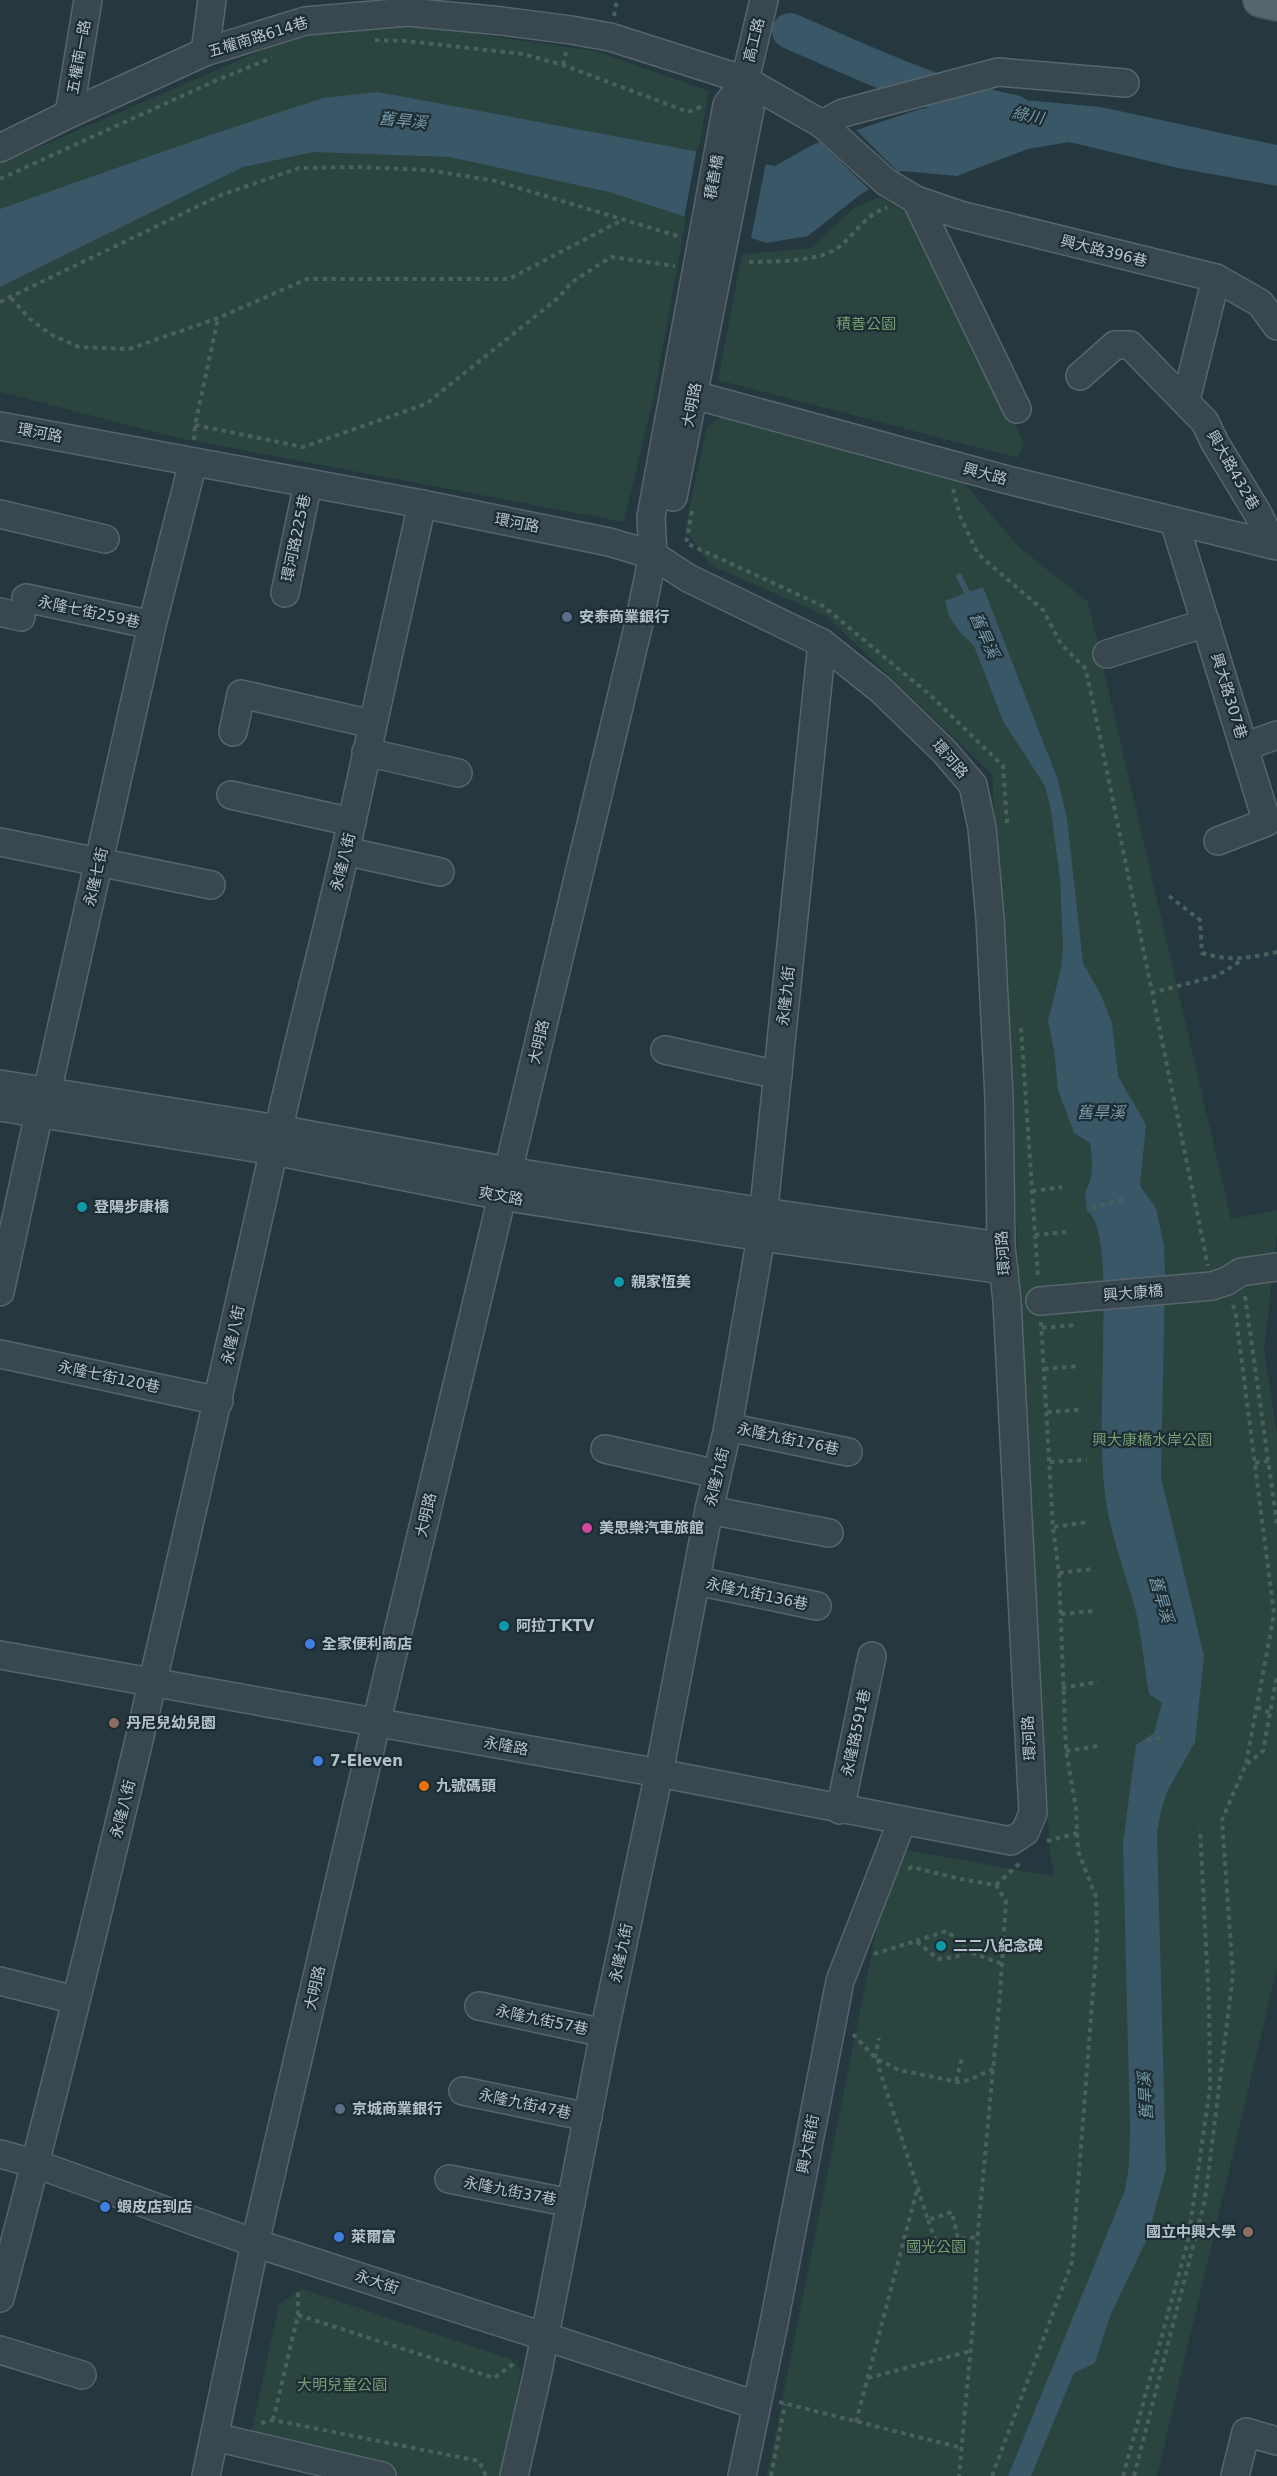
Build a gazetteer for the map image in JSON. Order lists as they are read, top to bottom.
{
  "streets": {
    "street": [
      "五權南路614巷",
      "高工路",
      "五權南一路",
      "積善橋",
      "興大路396巷",
      "大明路",
      "環河路",
      "興大路432巷",
      "興大路",
      "環河路225巷",
      "永隆七街259巷",
      "興大路307巷",
      "永隆八街",
      "永隆七街",
      "永隆九街",
      "爽文路",
      "興大康橋",
      "永隆七街120巷",
      "永隆九街176巷",
      "永隆九街136巷",
      "永隆路591巷",
      "永隆路",
      "永隆九街57巷",
      "永隆九街47巷",
      "興大南街",
      "永隆九街37巷",
      "永大街"
    ]
  },
  "crossings": [
    ["五權南路614巷", "高工路"],
    ["五權南路614巷", "五權南一路"],
    ["五權南路614巷", "興大路396巷"],
    ["高工路", "積善橋"],
    ["積善橋", "大明路"],
    ["大明路", "環河路"],
    ["大明路", "興大路"],
    ["大明路", "爽文路"],
    ["大明路", "永隆路"],
    ["大明路", "永大街"],
    ["環河路", "環河路225巷"],
    ["環河路", "永隆八街"],
    ["環河路", "永隆七街"],
    ["環河路", "永隆九街"],
    ["環河路", "爽文路"],
    ["環河路", "永隆路"],
    ["興大路432巷", "興大路"],
    ["興大路", "興大路307巷"],
    ["永隆七街259巷", "永隆七街"],
    ["永隆八街", "爽文路"],
    ["永隆八街", "永隆七街120巷"],
    ["永隆八街", "永隆路"],
    ["永隆八街", "永大街"],
    ["永隆七街", "爽文路"],
    ["永隆九街", "爽文路"],
    ["永隆九街", "永隆九街176巷"],
    ["永隆九街", "永隆九街136巷"],
    ["永隆九街", "永隆路"],
    ["永隆九街", "永隆九街57巷"],
    ["永隆九街", "永隆九街47巷"],
    ["永隆九街", "永隆九街37巷"],
    ["永隆九街", "永大街"],
    ["永隆路591巷", "永隆路"],
    ["永隆路", "興大南街"],
    ["興大南街", "永大街"]
  ],
  "water": ["綠川", "舊旱溪"],
  "parks": [
    "積善公園",
    "興大康橋水岸公園",
    "國光公園",
    "大明兒童公園"
  ],
  "places": [
    "安泰商業銀行",
    "登陽步康橋",
    "親家恆美",
    "美思樂汽車旅館",
    "阿拉丁KTV",
    "全家便利商店",
    "丹尼兒幼兒園",
    "7-Eleven",
    "九號碼頭",
    "二二八紀念碑",
    "京城商業銀行",
    "蝦皮店到店",
    "國立中興大學",
    "萊爾富"
  ]
}
